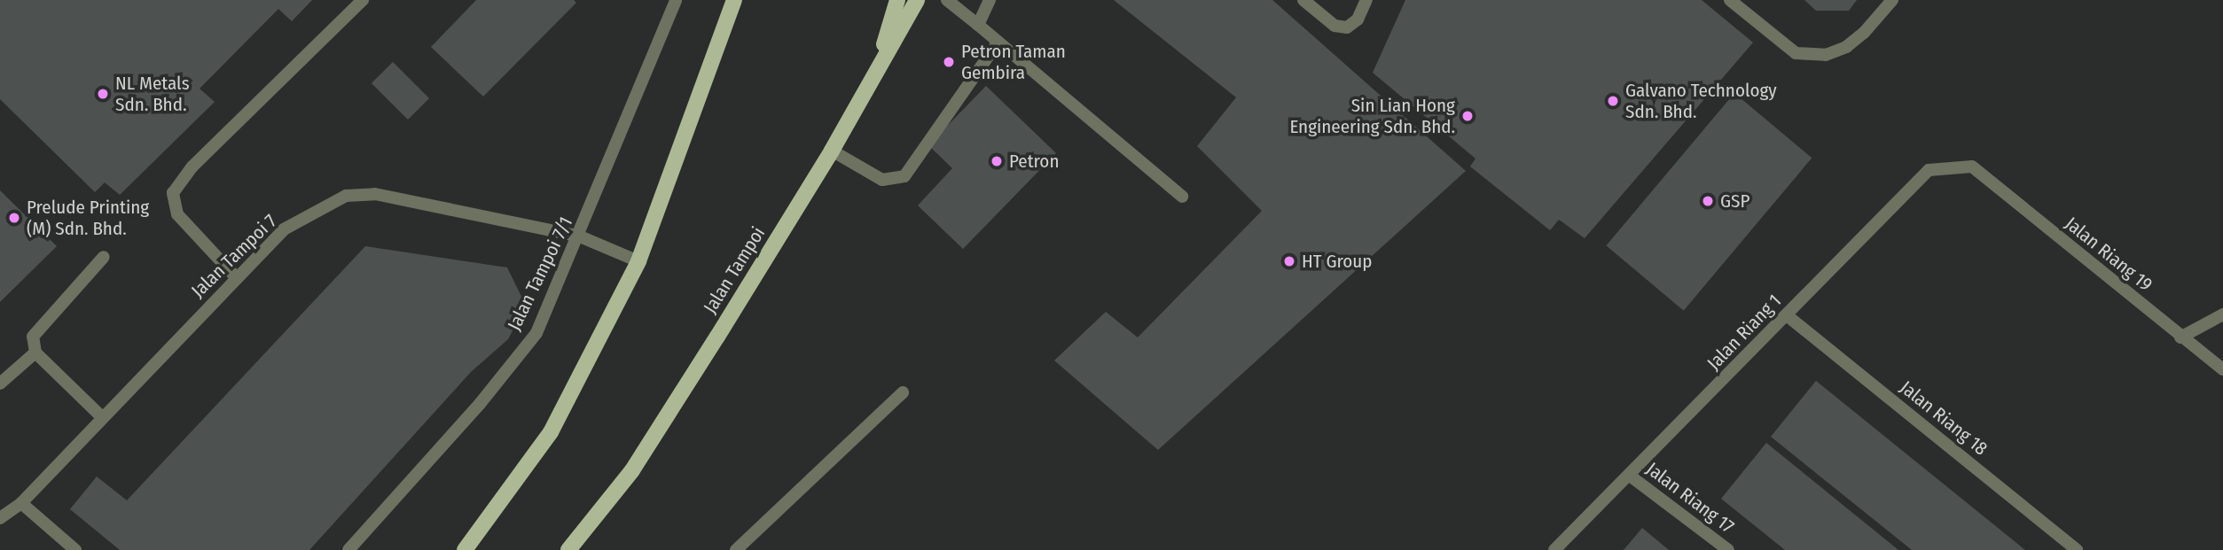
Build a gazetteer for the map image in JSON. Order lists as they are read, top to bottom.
{
  "streets": {
    "main road": ["Jalan Tampoi"],
    "street": [
      "Jalan Riang 19",
      "Jalan Tampoi 7",
      "Jalan Tampoi 7/1",
      "Jalan Riang 1",
      "Jalan Riang 18",
      "Jalan Riang 17"
    ]
  },
  "crossings": [
    ["Jalan Riang 19", "Jalan Riang 1"],
    ["Jalan Tampoi 7", "Jalan Tampoi 7/1"],
    ["Jalan Riang 1", "Jalan Riang 18"],
    ["Jalan Riang 1", "Jalan Riang 17"]
  ],
  "places": [
    "Petron Taman Gembira",
    "NL Metals Sdn. Bhd.",
    "Galvano Technology Sdn. Bhd.",
    "Sin Lian Hong Engineering Sdn. Bhd.",
    "Petron",
    "GSP",
    "Prelude Printing (M) Sdn. Bhd.",
    "HT Group"
  ]
}
